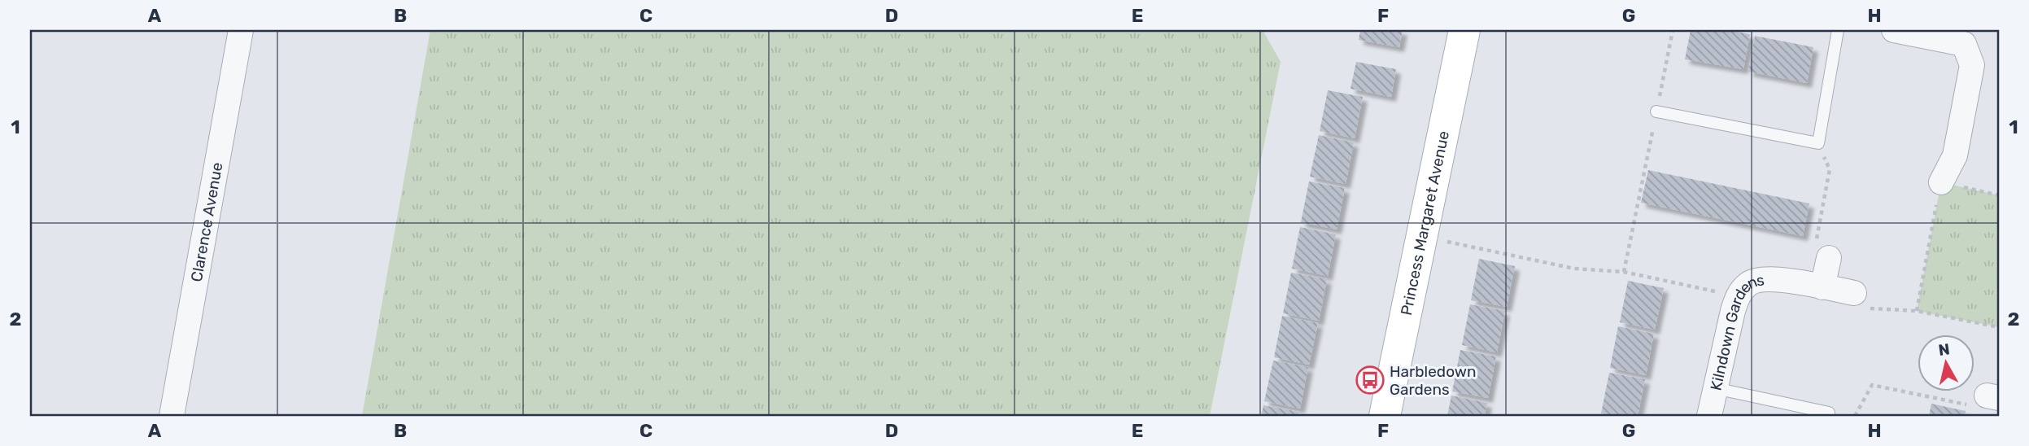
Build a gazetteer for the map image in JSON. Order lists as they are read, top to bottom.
{
  "streets": {
    "main road": ["Princess Margaret Avenue"],
    "street": ["Clarence Avenue", "Kilndown Gardens"]
  },
  "places": {
    "bus stop": ["Harbledown Gardens"]
  },
  "north": "top",
  "grid": {
    "columns": [
      "A",
      "B",
      "C",
      "D",
      "E",
      "F",
      "G",
      "H"
    ],
    "rows": ["1", "2"]
  }
}
